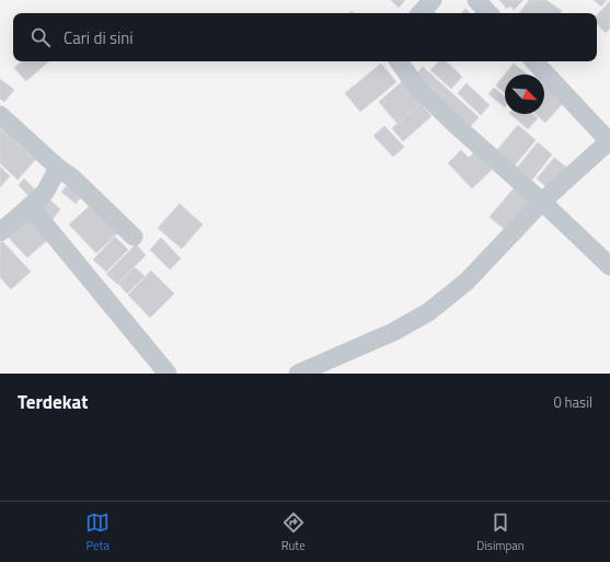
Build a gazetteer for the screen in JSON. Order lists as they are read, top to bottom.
{
  "north": "bottom right",
  "page": {
    "search": "Cari di sini",
    "heading": ["Terdekat", "0 hasil"],
    "nav": ["Peta", "Rute", "Disimpan"]
  }
}
